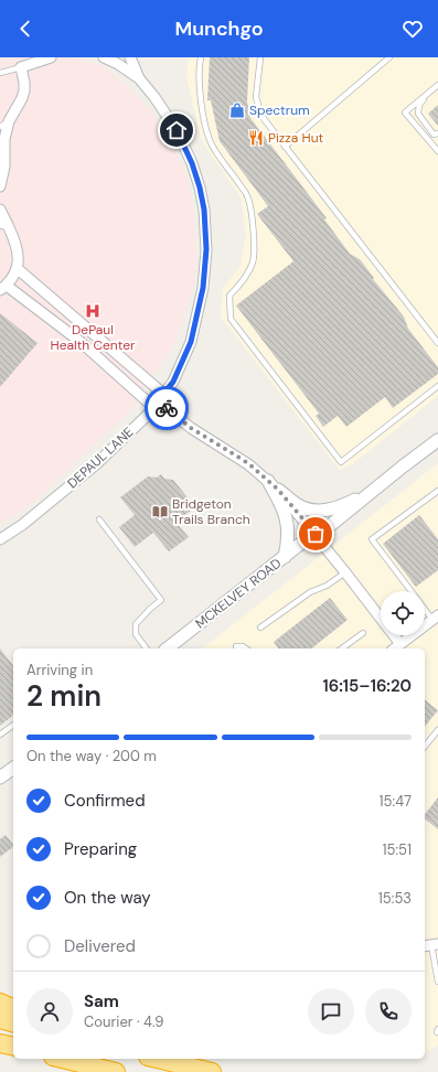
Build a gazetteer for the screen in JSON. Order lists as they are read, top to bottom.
{
  "streets": {
    "street": ["DEPAUL LANE", "MCKELVEY ROAD"]
  },
  "places": {
    "shop": ["Spectrum"],
    "restaurant": ["Pizza Hut"],
    "hospital": ["DePaul Health Center"],
    "library": ["Bridgeton Trails Branch"]
  },
  "page": {
    "header": "Munchgo",
    "heading": ["2 min", "Arriving in", "16:15–16:20"],
    "panel": ["Sam", "Courier · 4.9"],
    "bar": "On the way · 200 m",
    "list": [
      ["Confirmed", "15:47"],
      ["Preparing", "15:51"],
      ["On the way", "15:53"],
      "Delivered"
    ]
  }
}
